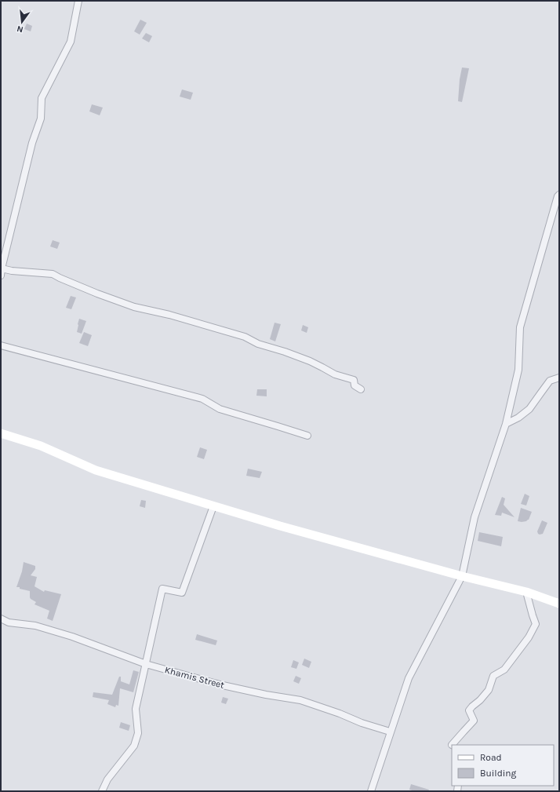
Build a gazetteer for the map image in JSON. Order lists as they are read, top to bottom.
{
  "streets": {
    "street": ["Khamis Street"]
  },
  "legend": ["Road", "Building"],
  "north": "bottom"
}
